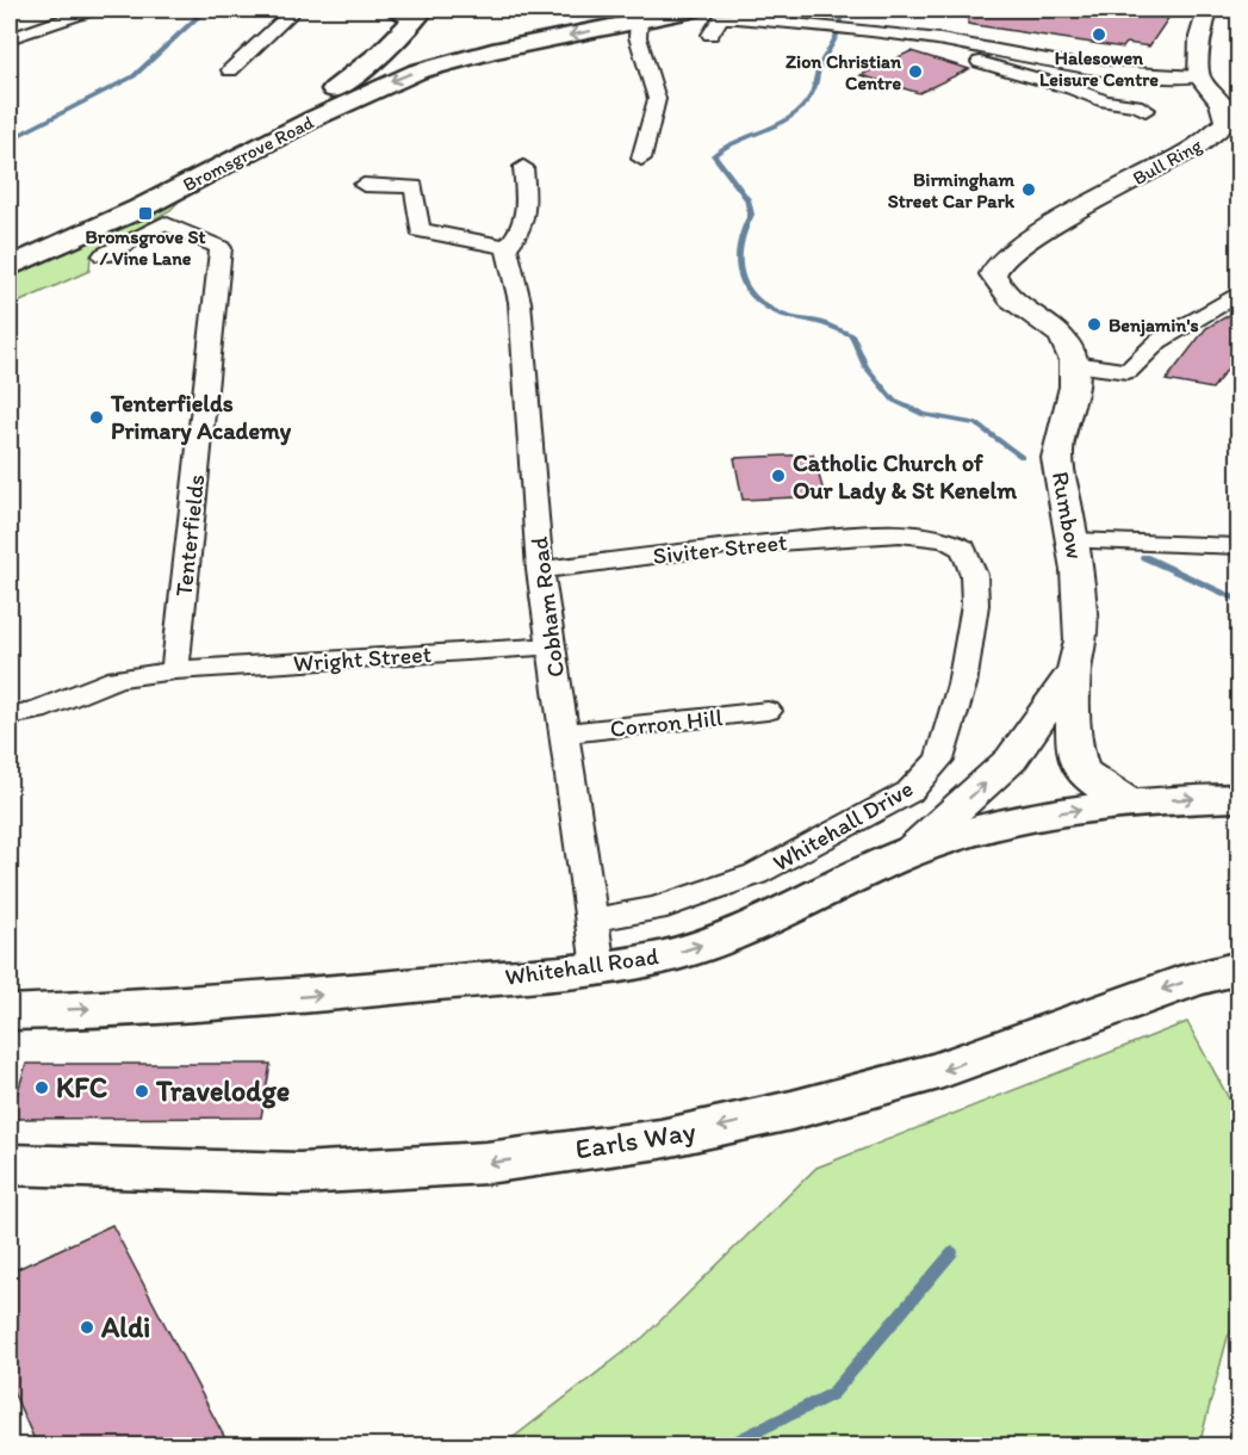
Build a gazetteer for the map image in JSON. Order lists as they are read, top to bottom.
{
  "streets": {
    "main road": ["Bromsgrove Road", "Whitehall Road", "Earls Way"],
    "street": [
      "Bull Ring",
      "Rumbow",
      "Tenterfields",
      "Siviter Street",
      "Cobham Road",
      "Wright Street",
      "Corron Hill",
      "Whitehall Drive"
    ]
  },
  "crossings": [
    ["Bull Ring", "Rumbow"],
    ["Rumbow", "Whitehall Road"],
    ["Tenterfields", "Wright Street"],
    ["Siviter Street", "Cobham Road"],
    ["Siviter Street", "Whitehall Drive"],
    ["Cobham Road", "Wright Street"],
    ["Cobham Road", "Corron Hill"],
    ["Cobham Road", "Whitehall Drive"],
    ["Cobham Road", "Whitehall Road"]
  ],
  "one_way": ["Whitehall Road", "Earls Way"],
  "places": {
    "other": [
      "Halesowen Leisure Centre",
      "Zion Christian Centre",
      "Birmingham Street Car Park",
      "Benjamin's",
      "Tenterfields Primary Academy",
      "Catholic Church of Our Lady & St Kenelm",
      "KFC",
      "Travelodge",
      "Aldi"
    ],
    "transit": ["Bromsgrove St / Vine Lane"]
  }
}
